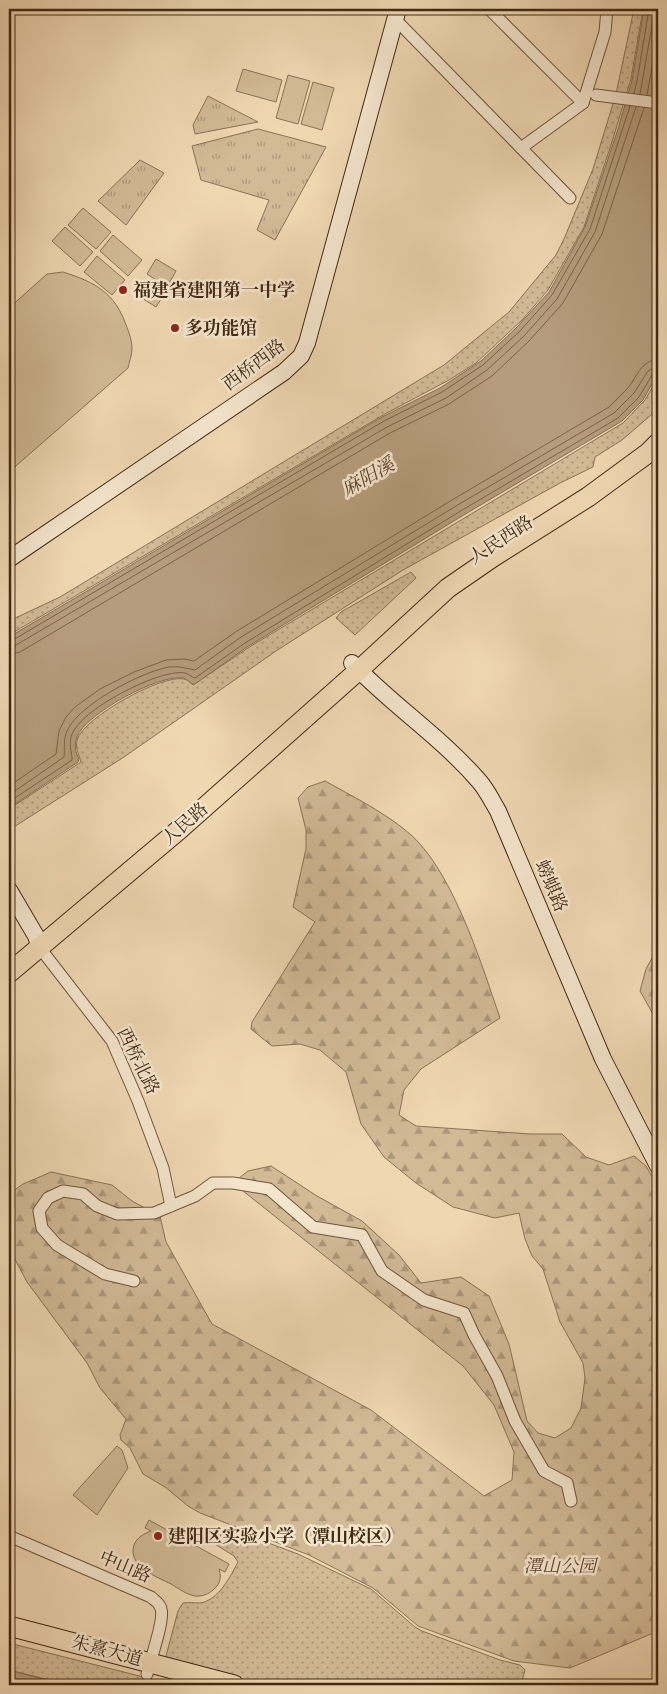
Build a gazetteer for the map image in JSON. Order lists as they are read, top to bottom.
{
  "streets": {
    "highway": ["人民西路", "人民路", "朱熹大道"],
    "main road": ["西桥西路", "螃蜞路"],
    "street": ["西桥北路", "中山路"]
  },
  "crossings": [
    ["人民西路", "人民路"],
    ["人民西路", "螃蜞路"],
    ["人民路", "螃蜞路"],
    ["人民路", "西桥北路"],
    ["中山路", "朱熹大道"]
  ],
  "water": ["麻阳溪"],
  "parks": ["潭山公园"],
  "places": ["福建省建阳第一中学", "多功能馆", "建阳区实验小学（潭山校区）"]
}
